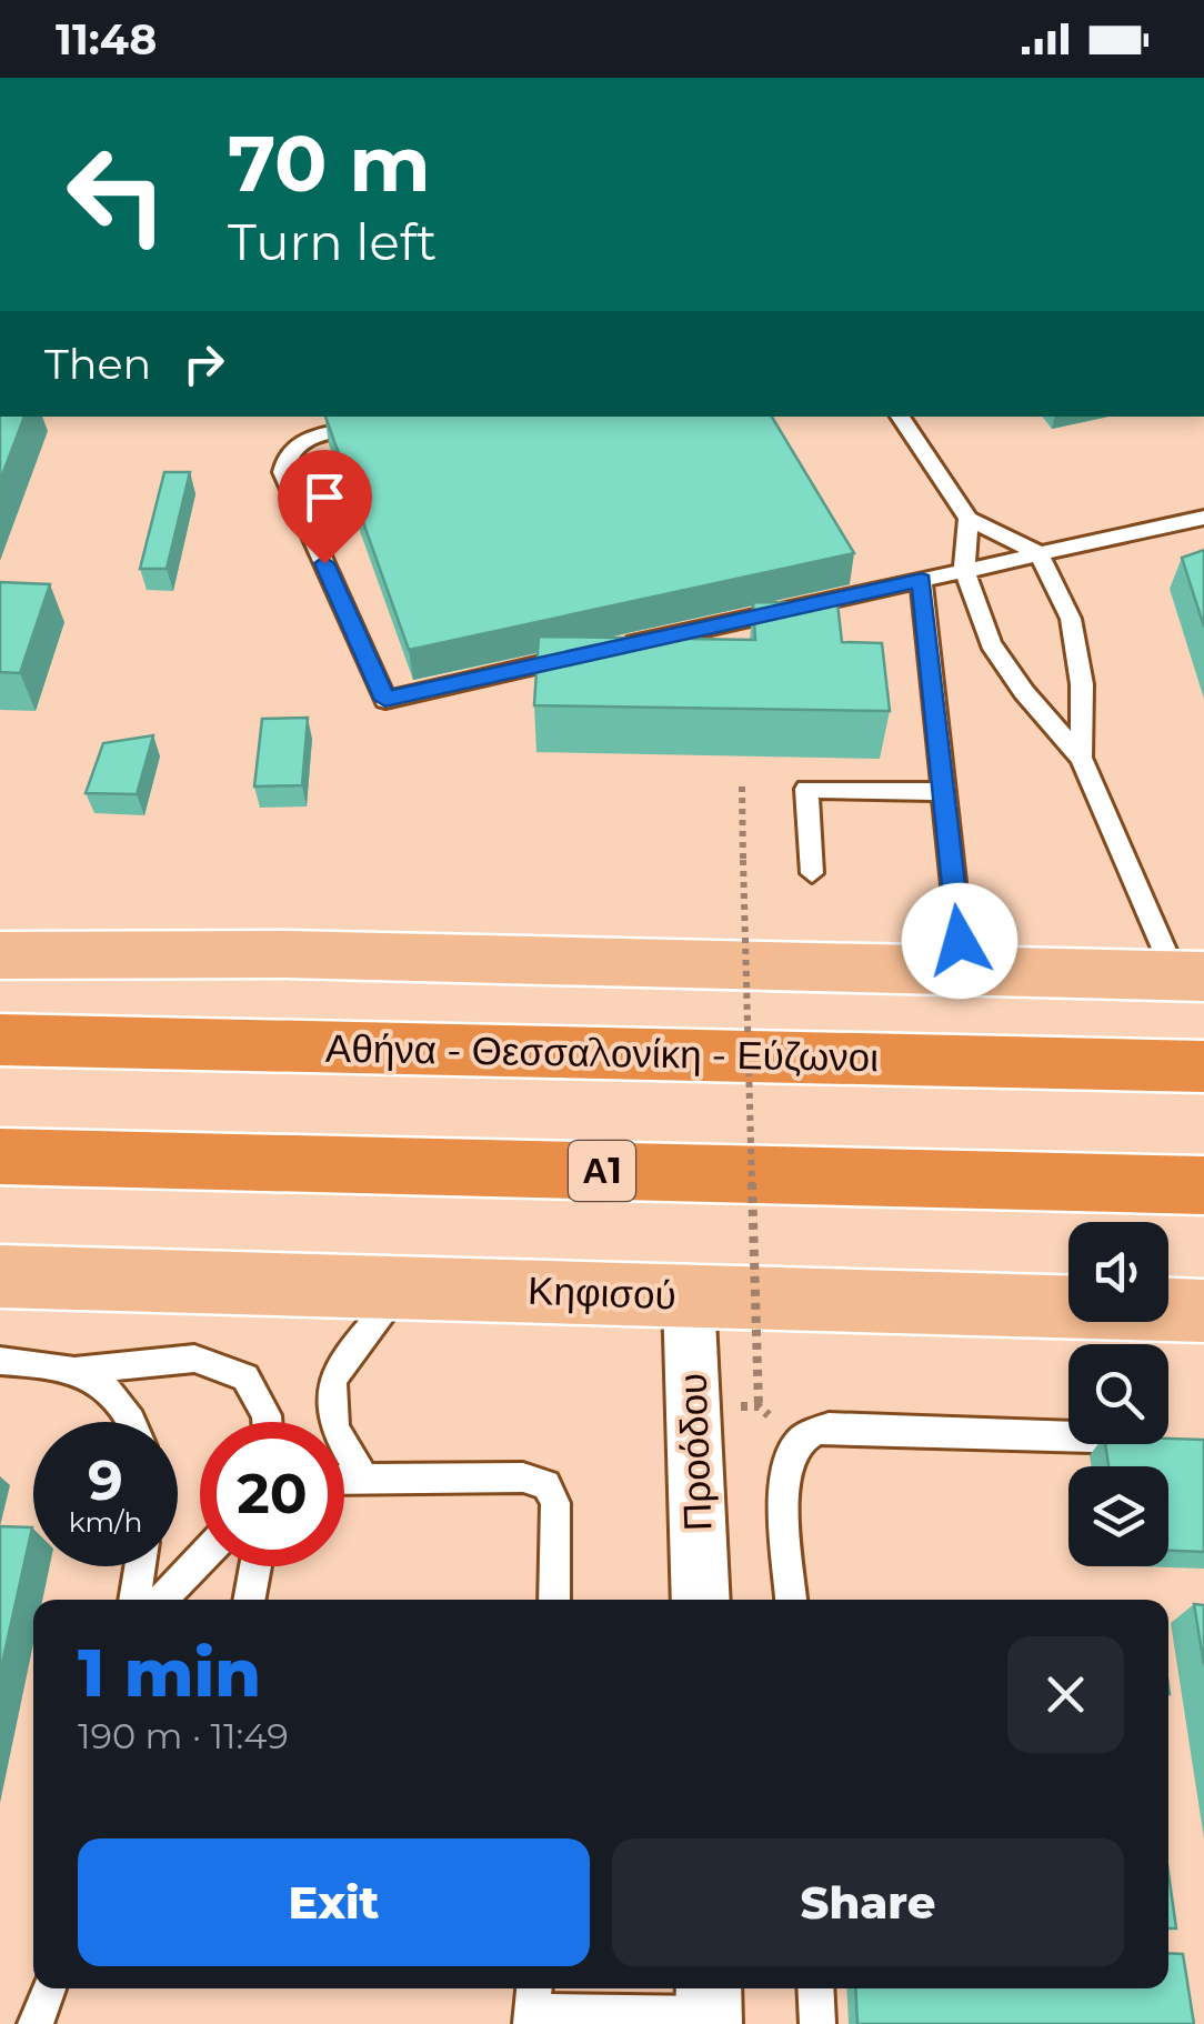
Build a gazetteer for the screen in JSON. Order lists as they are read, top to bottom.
{
  "streets": {
    "highway": ["Αθήνα - Θεσσαλονίκη - Εύζωνοι", "Α1"],
    "main road": ["Κηφισού"],
    "street": ["Προόδου"]
  },
  "crossings": [
    ["Κηφισού", "Προόδου"]
  ],
  "page": {
    "status": "11:48",
    "turn": ["70 m", "Turn left"],
    "then": "Then",
    "speed": "9 km/h",
    "limit": "20",
    "heading": ["1 min", "190 m · 11:49"],
    "buttons": ["Exit", "Share"]
  }
}
